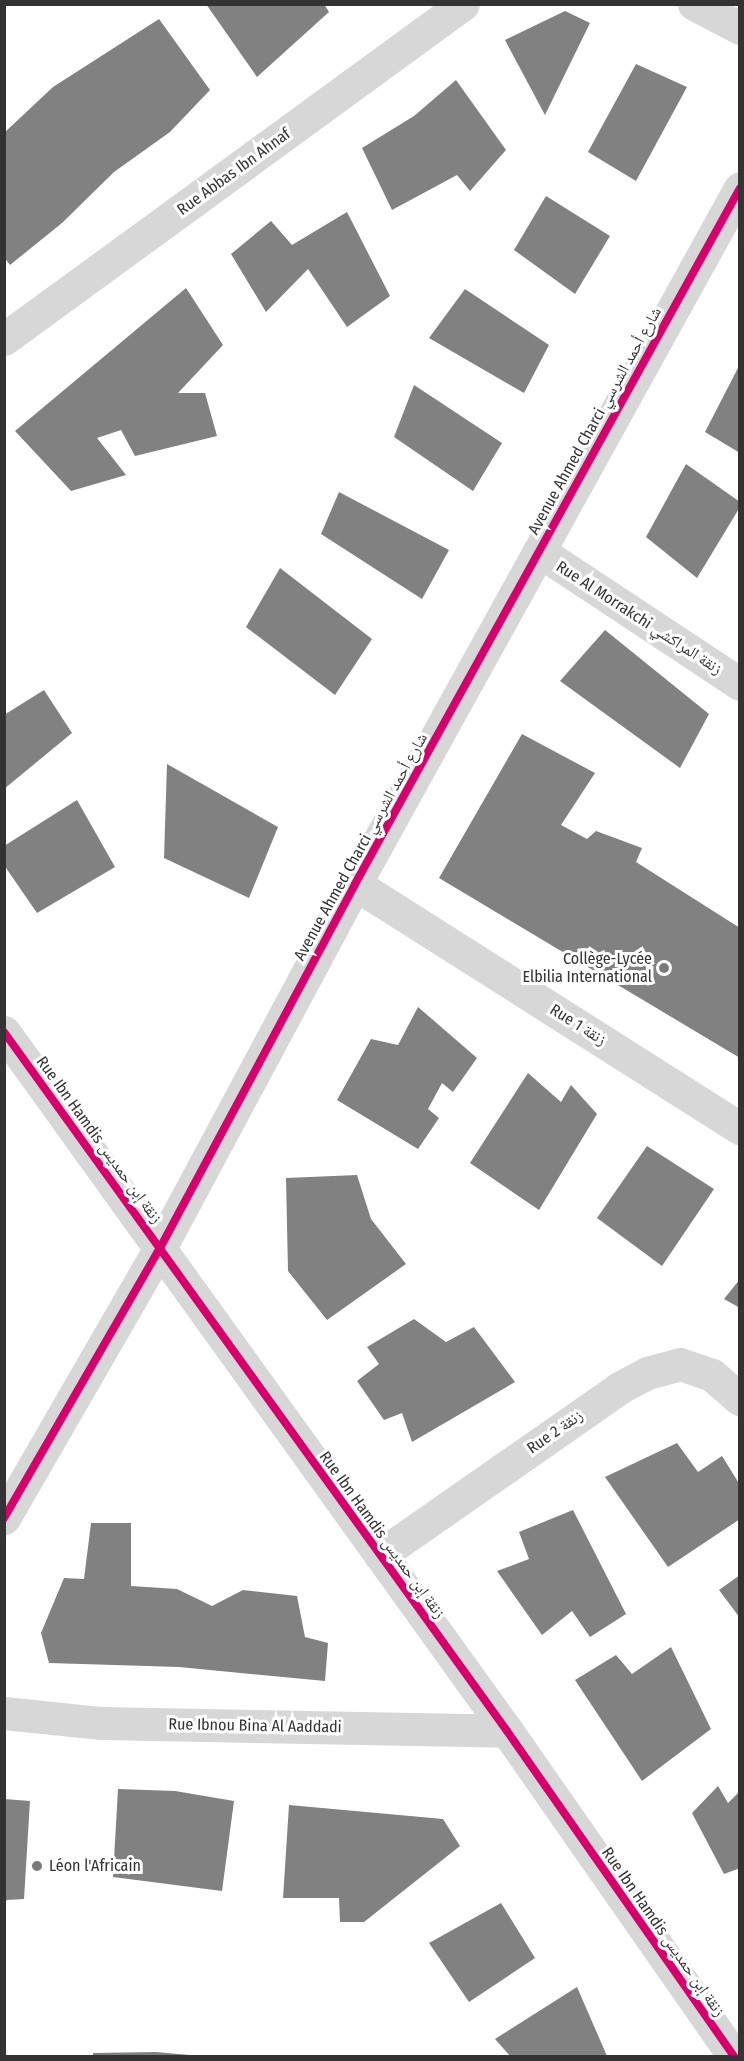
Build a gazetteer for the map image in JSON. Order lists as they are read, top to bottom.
{
  "streets": {
    "street": [
      "Rue Abbas Ibn Ahnaf",
      "Avenue Ahmed Charci شارع أحمد الشرسي",
      "Rue Al Morrakchi زنقة المراكشي",
      "Rue 1 زنقة",
      "Rue Ibn Hamdis زنقة إبن حمديس",
      "Rue 2 زنقة",
      "Rue Ibnou Bina Al Aaddadi"
    ]
  },
  "crossings": [
    ["Avenue Ahmed Charci شارع أحمد الشرسي", "Rue Al Morrakchi زنقة المراكشي"],
    ["Avenue Ahmed Charci شارع أحمد الشرسي", "Rue 1 زنقة"],
    ["Avenue Ahmed Charci شارع أحمد الشرسي", "Rue Ibn Hamdis زنقة إبن حمديس"],
    ["Rue Ibn Hamdis زنقة إبن حمديس", "Rue 2 زنقة"],
    ["Rue Ibn Hamdis زنقة إبن حمديس", "Rue Ibnou Bina Al Aaddadi"]
  ],
  "places": ["Collège-Lycée Elbilia International", "Léon l'Africain"]
}
